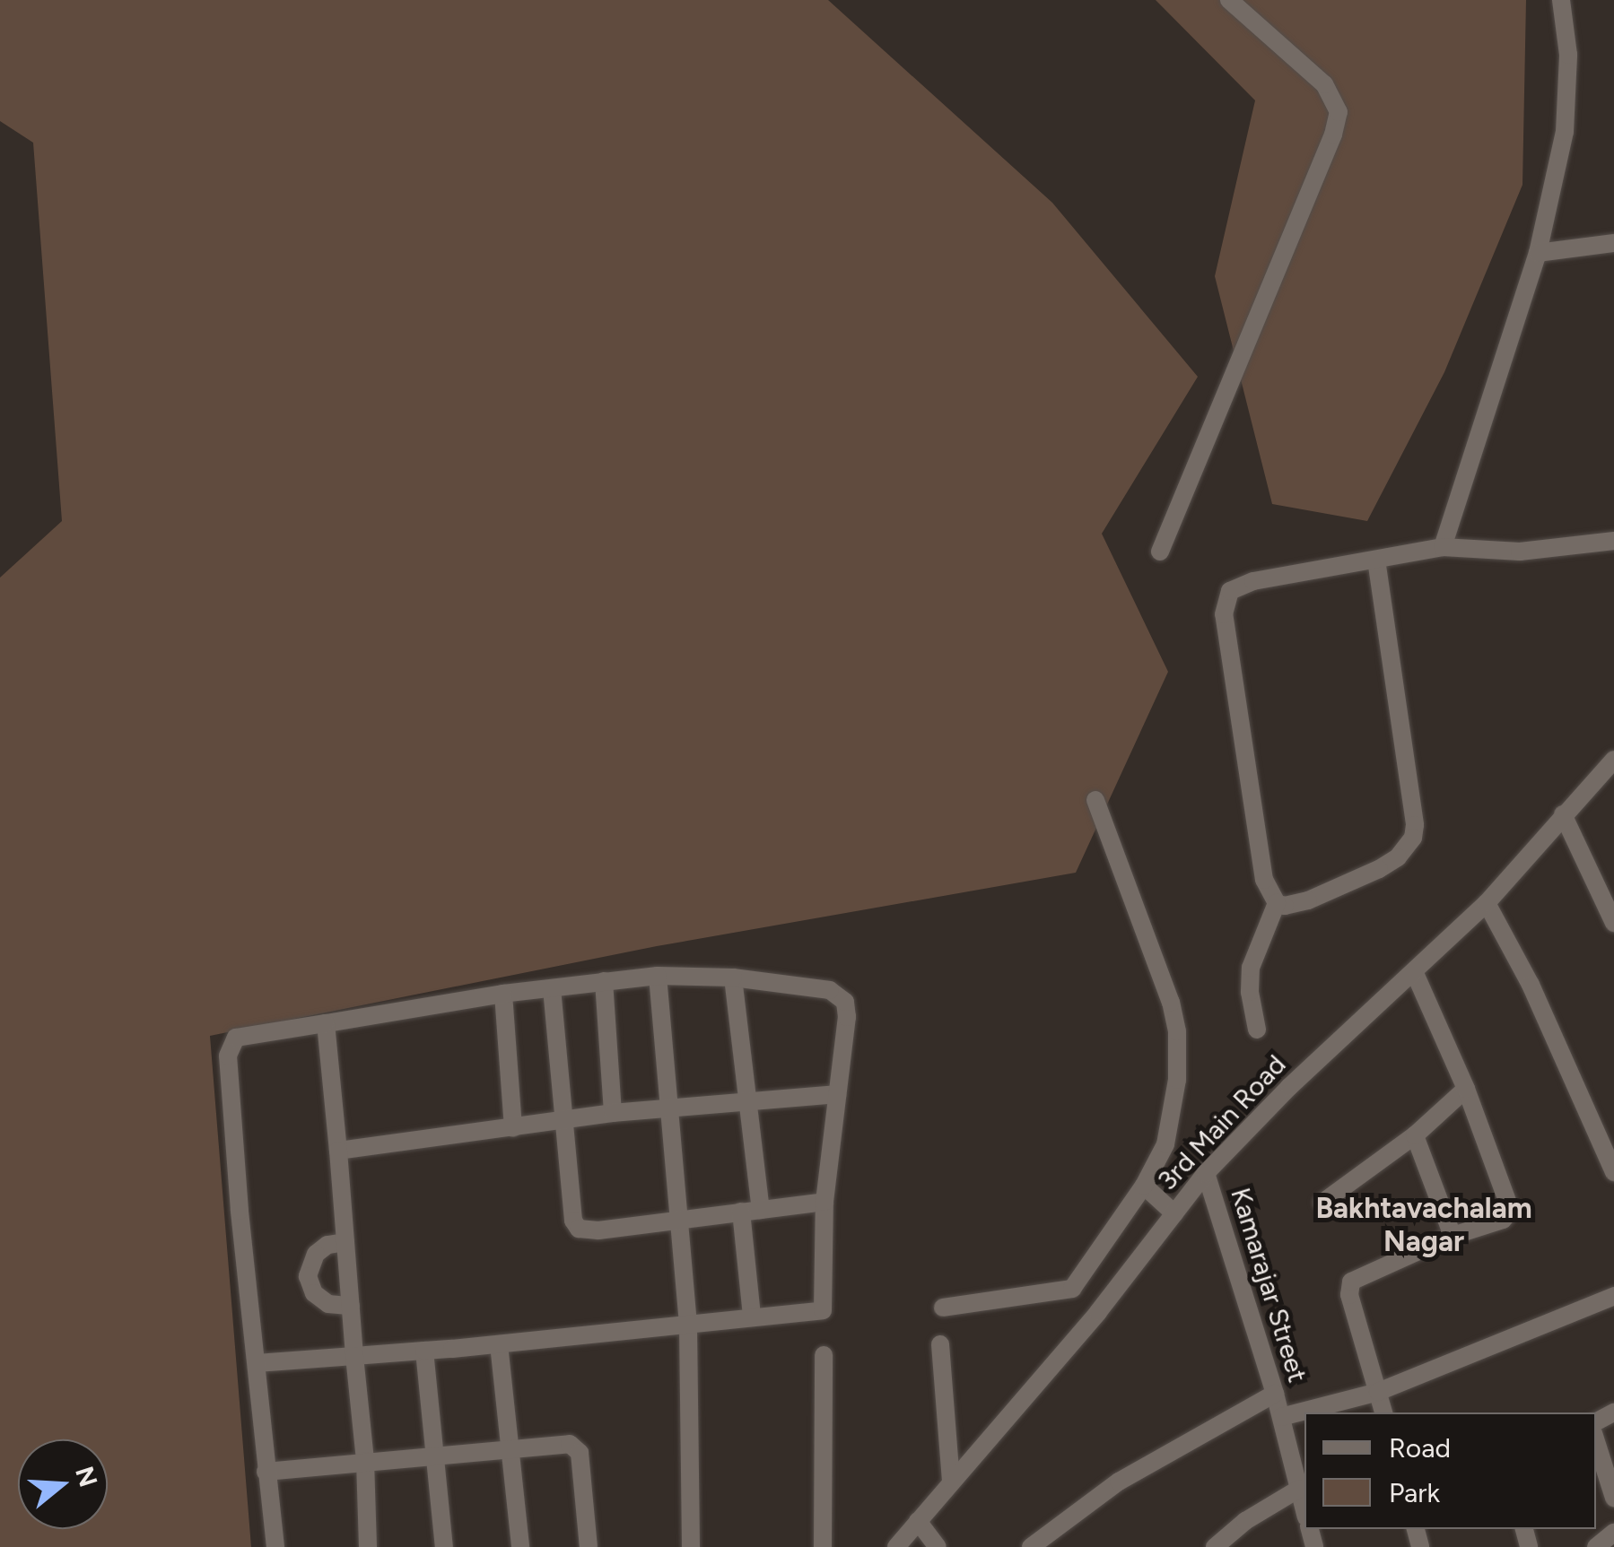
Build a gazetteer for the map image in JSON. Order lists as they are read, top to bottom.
{
  "streets": {
    "street": ["3rd Main Road", "Kamarajar Street"]
  },
  "crossings": [
    ["3rd Main Road", "Kamarajar Street"]
  ],
  "districts": ["Bakhtavachalam Nagar"],
  "legend": ["Road", "Park"],
  "north": "right"
}
